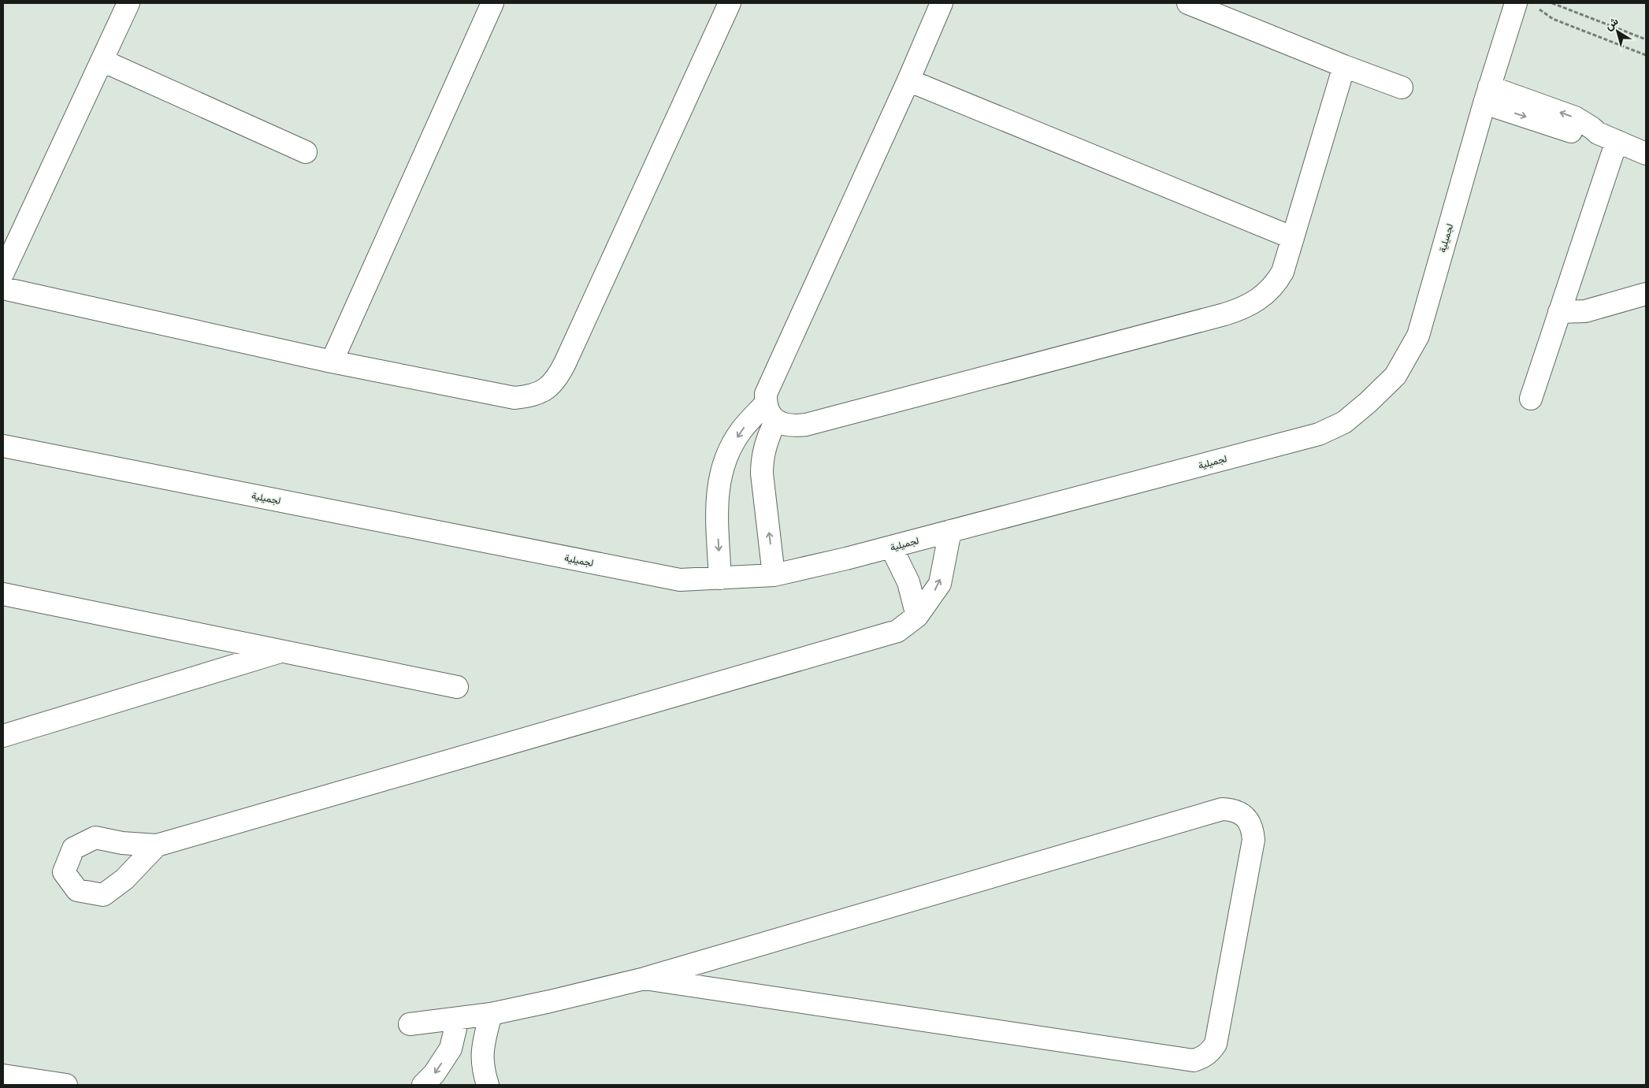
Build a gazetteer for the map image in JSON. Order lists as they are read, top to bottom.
{
  "streets": {
    "street": ["لجميلية"]
  },
  "north": "top left"
}
